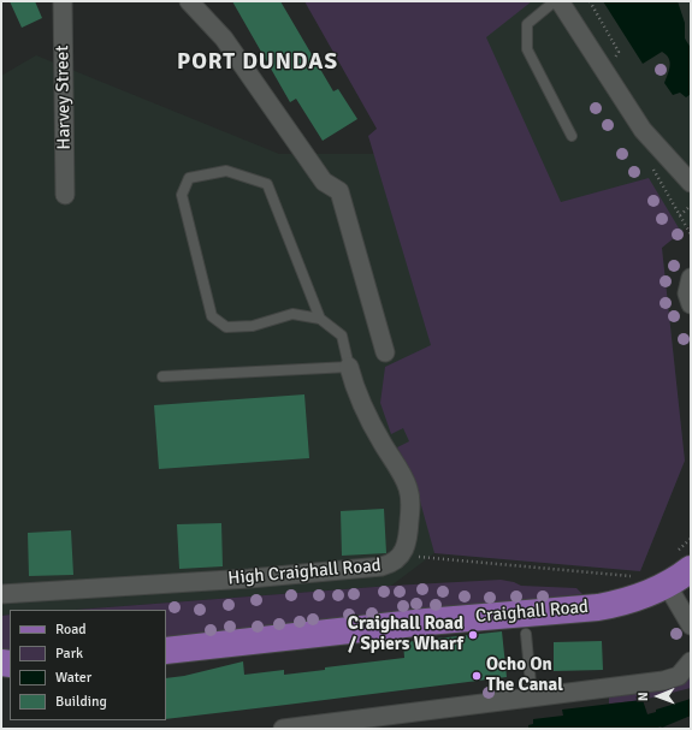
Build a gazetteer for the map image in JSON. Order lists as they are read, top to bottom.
{
  "streets": {
    "main road": ["Craighall Road"],
    "street": ["Harvey Street", "High Craighall Road"]
  },
  "districts": ["PORT DUNDAS"],
  "places": ["Craighall Road / Spiers Wharf", "Ocho On The Canal"],
  "legend": [
    "Road",
    "Park",
    "Water",
    "Building"
  ],
  "north": "left"
}
